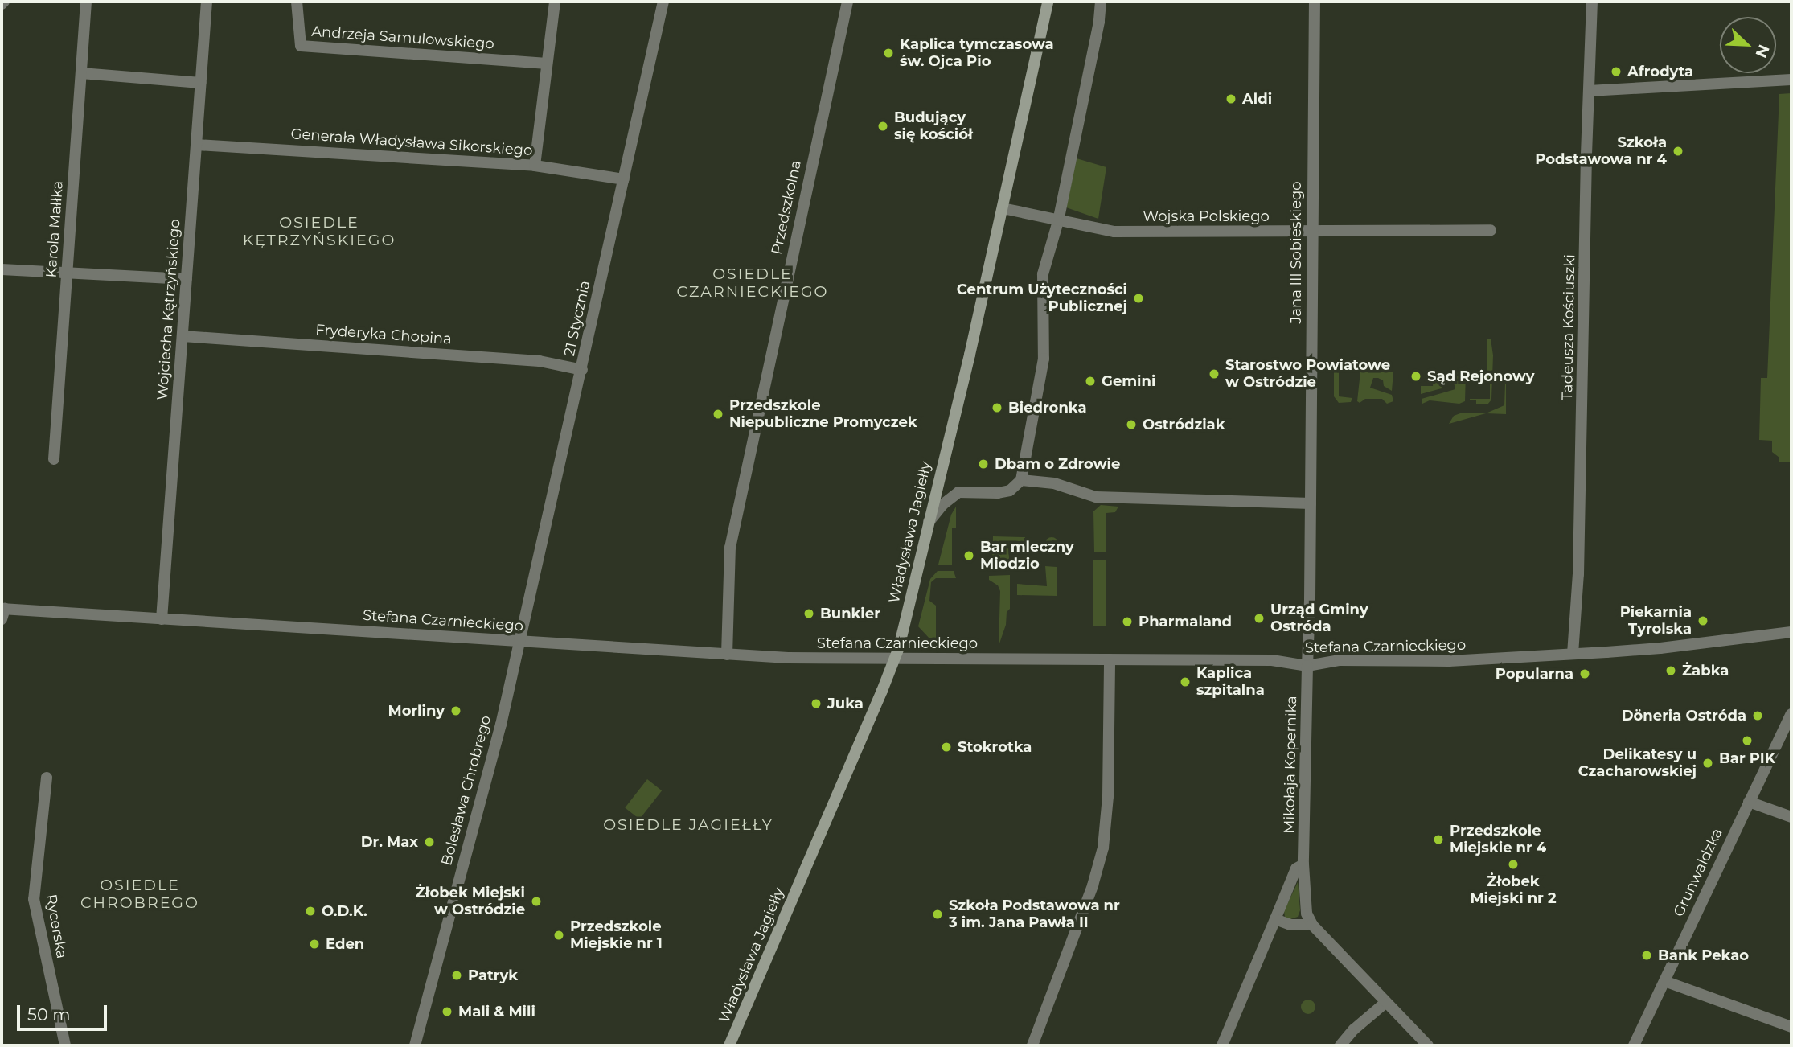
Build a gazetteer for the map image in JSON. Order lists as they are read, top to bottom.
{
  "streets": {
    "main road": ["Władysława Jagiełły"],
    "street": [
      "Andrzeja Samulowskiego",
      "Generała Władysława Sikorskiego",
      "Przedszkolna",
      "Wojska Polskiego",
      "Karola Małłka",
      "Jana III Sobieskiego",
      "Wojciecha Kętrzyńskiego",
      "21 Stycznia",
      "Tadeusza Kościuszki",
      "Fryderyka Chopina",
      "Stefana Czarnieckiego",
      "Mikołaja Kopernika",
      "Bolesława Chrobrego",
      "Grunwaldzka",
      "Rycerska"
    ]
  },
  "crossings": [
    ["Generała Władysława Sikorskiego", "Wojciecha Kętrzyńskiego"],
    ["Generała Władysława Sikorskiego", "21 Stycznia"],
    ["Przedszkolna", "Stefana Czarnieckiego"],
    ["Wojska Polskiego", "Jana III Sobieskiego"],
    ["Wojska Polskiego", "Władysława Jagiełły"],
    ["Jana III Sobieskiego", "Stefana Czarnieckiego"],
    ["Jana III Sobieskiego", "Mikołaja Kopernika"],
    ["Wojciecha Kętrzyńskiego", "Fryderyka Chopina"],
    ["Wojciecha Kętrzyńskiego", "Stefana Czarnieckiego"],
    ["21 Stycznia", "Fryderyka Chopina"],
    ["21 Stycznia", "Stefana Czarnieckiego"],
    ["21 Stycznia", "Bolesława Chrobrego"],
    ["Tadeusza Kościuszki", "Stefana Czarnieckiego"],
    ["Władysława Jagiełły", "Stefana Czarnieckiego"],
    ["Stefana Czarnieckiego", "Mikołaja Kopernika"],
    ["Stefana Czarnieckiego", "Bolesława Chrobrego"]
  ],
  "districts": [
    "OSIEDLE KĘTRZYŃSKIEGO",
    "OSIEDLE CZARNIECKIEGO",
    "OSIEDLE JAGIEŁŁY",
    "OSIEDLE CHROBREGO"
  ],
  "places": [
    "Kaplica tymczasowa św. Ojca Pio",
    "Afrodyta",
    "Aldi",
    "Budujący się kościół",
    "Szkoła Podstawowa nr 4",
    "Centrum Użyteczności Publicznej",
    "Starostwo Powiatowe w Ostródzie",
    "Sąd Rejonowy",
    "Gemini",
    "Biedronka",
    "Przedszkole Niepubliczne Promyczek",
    "Ostródziak",
    "Dbam o Zdrowie",
    "Bar mleczny Miodzio",
    "Bunkier",
    "Urząd Gminy Ostróda",
    "Piekarnia Tyrolska",
    "Pharmaland",
    "Żabka",
    "Popularna",
    "Kaplica szpitalna",
    "Juka",
    "Morliny",
    "Döneria Ostróda",
    "Bar PIK",
    "Stokrotka",
    "Delikatesy u Czacharowskiej",
    "Przedszkole Miejskie nr 4",
    "Dr. Max",
    "Żłobek Miejski nr 2",
    "Żłobek Miejski w Ostródzie",
    "O.D.K.",
    "Szkoła Podstawowa nr 3 im. Jana Pawła II",
    "Przedszkole Miejskie nr 1",
    "Eden",
    "Bank Pekao",
    "Patryk",
    "Mali & Mili"
  ],
  "scale_bar": "50 m",
  "north": "bottom right"
}
